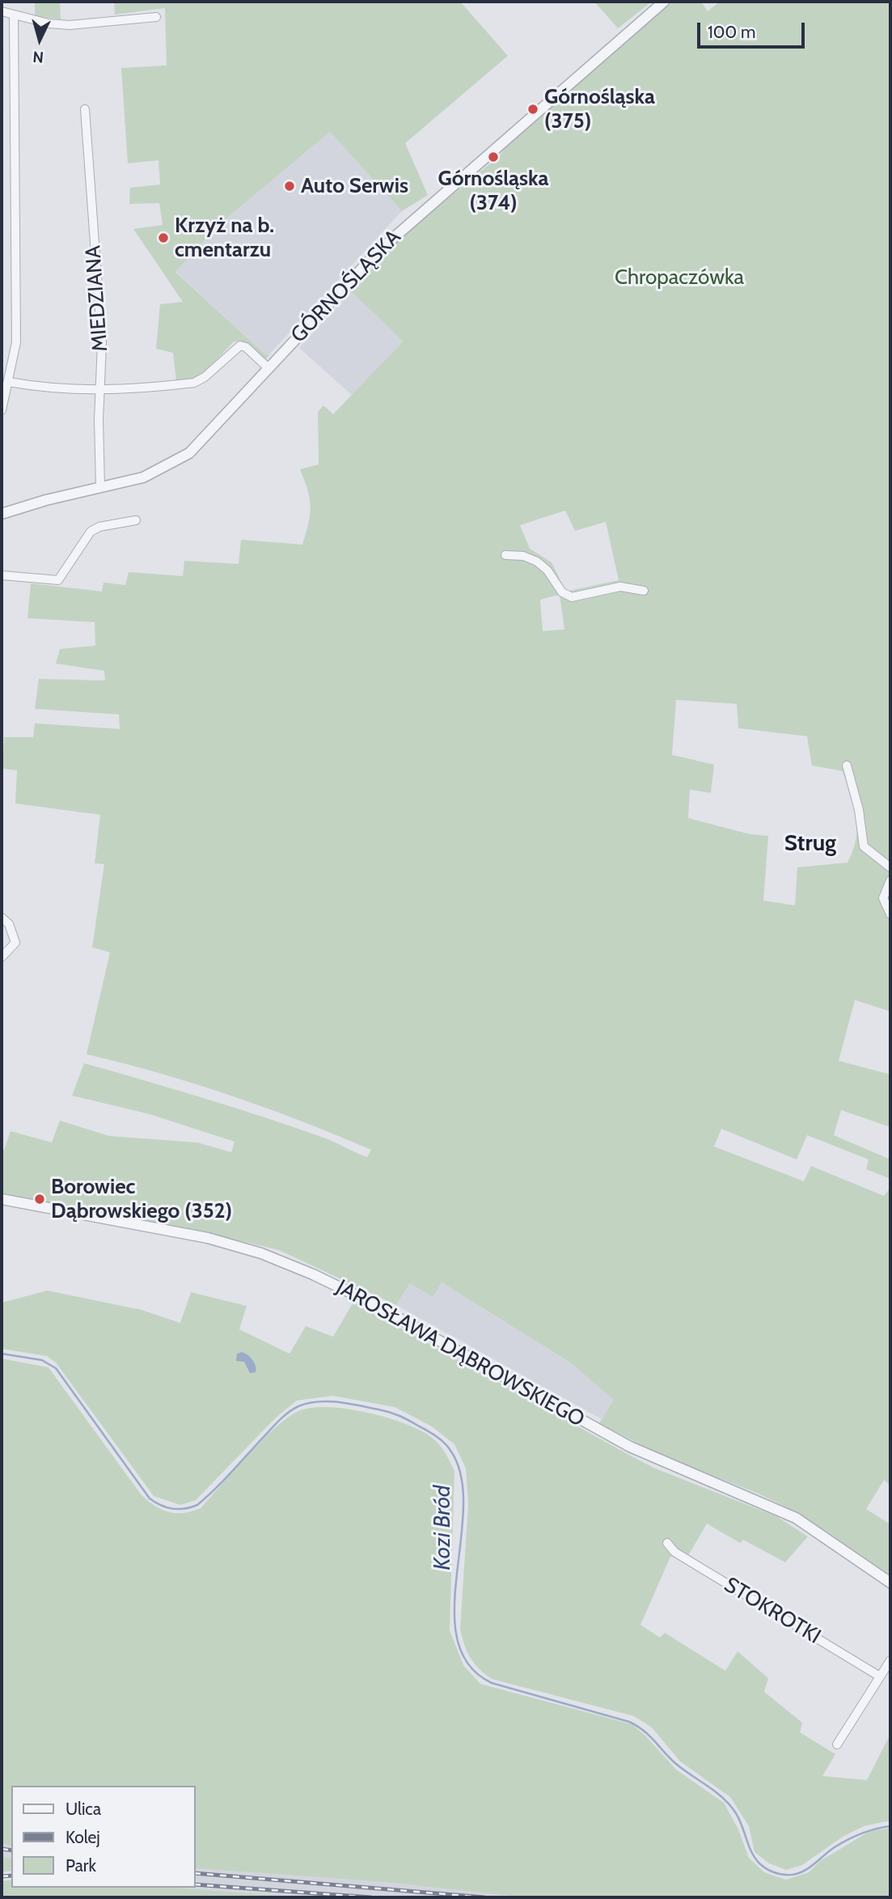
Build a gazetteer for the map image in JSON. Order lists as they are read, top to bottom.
{
  "streets": {
    "street": [
      "GÓRNOŚLĄSKA",
      "MIEDZIANA",
      "JAROSŁAWA DĄBROWSKIEGO",
      "STOKROTKI"
    ]
  },
  "crossings": [
    ["GÓRNOŚLĄSKA", "MIEDZIANA"]
  ],
  "districts": ["Strug"],
  "water": ["Kozi Bród"],
  "parks": ["Chropaczówka"],
  "places": [
    "Górnośląska (375)",
    "Górnośląska (374)",
    "Auto Serwis",
    "Krzyż na b. cmentarzu",
    "Borowiec Dąbrowskiego (352)"
  ],
  "legend": ["Ulica", "Kolej", "Park"],
  "scale_bar": "100 m",
  "north": "bottom"
}
